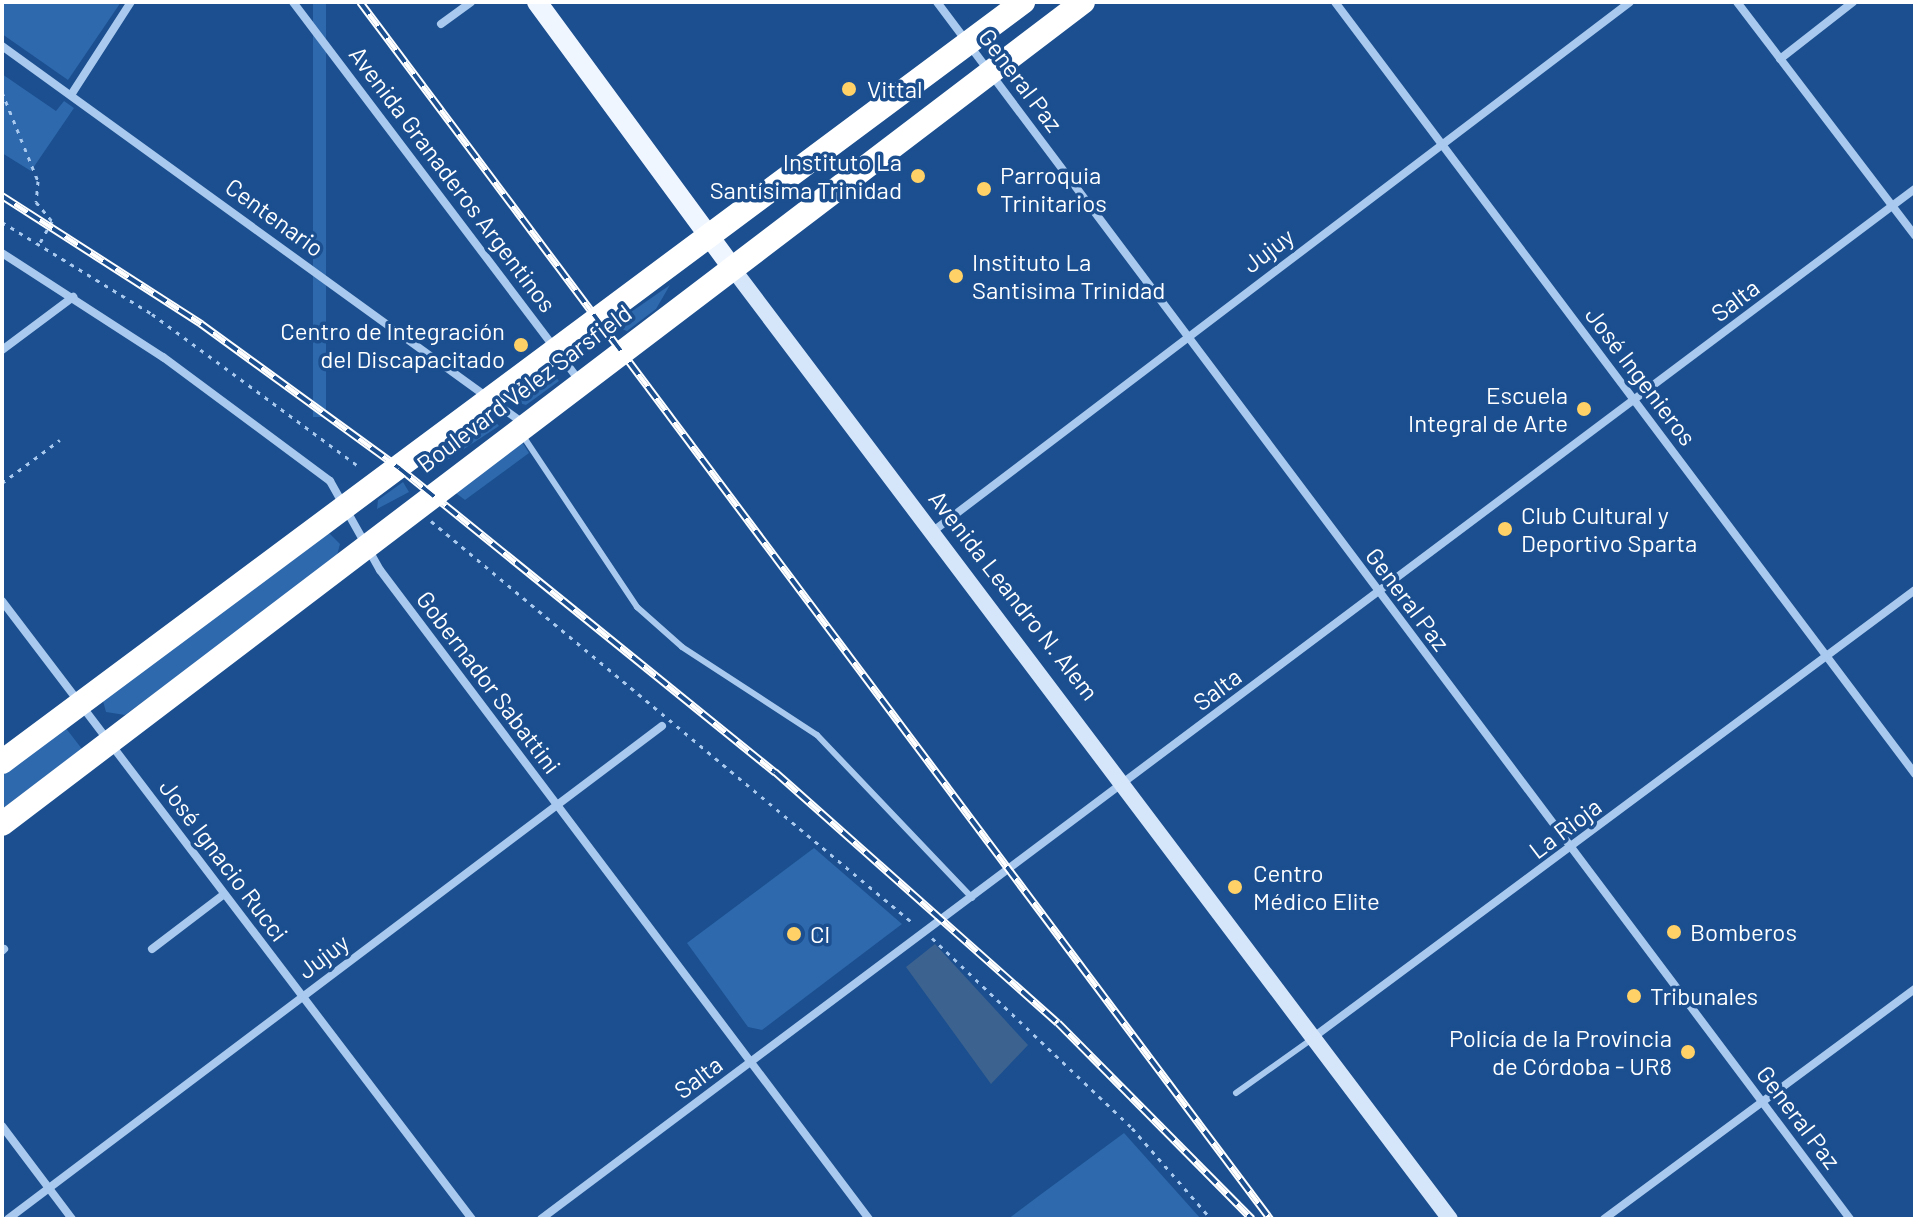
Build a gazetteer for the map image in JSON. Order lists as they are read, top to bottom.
{
  "streets": {
    "highway": ["Boulevard Vélez Sarsfield"],
    "main road": ["Avenida Leandro N. Alem"],
    "street": [
      "General Paz",
      "Avenida Granaderos Argentinos",
      "Centenario",
      "Jujuy",
      "Salta",
      "José Ingenieros",
      "Gobernador Sabattini",
      "La Rioja",
      "José Ignacio Rucci"
    ]
  },
  "crossings": [
    ["General Paz", "Jujuy"],
    ["General Paz", "Salta"],
    ["General Paz", "Boulevard Vélez Sarsfield"],
    ["General Paz", "La Rioja"],
    ["Avenida Granaderos Argentinos", "Boulevard Vélez Sarsfield"],
    ["Centenario", "Boulevard Vélez Sarsfield"],
    ["Jujuy", "José Ingenieros"],
    ["Jujuy", "Avenida Leandro N. Alem"],
    ["Jujuy", "Gobernador Sabattini"],
    ["Jujuy", "José Ignacio Rucci"],
    ["Salta", "José Ingenieros"],
    ["Salta", "Avenida Leandro N. Alem"],
    ["Salta", "Gobernador Sabattini"],
    ["José Ingenieros", "La Rioja"],
    ["Boulevard Vélez Sarsfield", "Avenida Leandro N. Alem"],
    ["Boulevard Vélez Sarsfield", "Gobernador Sabattini"],
    ["Boulevard Vélez Sarsfield", "José Ignacio Rucci"],
    ["Avenida Leandro N. Alem", "La Rioja"]
  ],
  "places": [
    "Vittal",
    "Instituto La Santísima Trinidad",
    "Parroquia Trinitarios",
    "Instituto La Santisima Trinidad",
    "Centro de Integración del Discapacitado",
    "Escuela Integral de Arte",
    "Club Cultural y Deportivo Sparta",
    "Centro Médico Elite",
    "Bomberos",
    "Cl",
    "Tribunales",
    "Policía de la Provincia de Córdoba - UR8"
  ]
}
